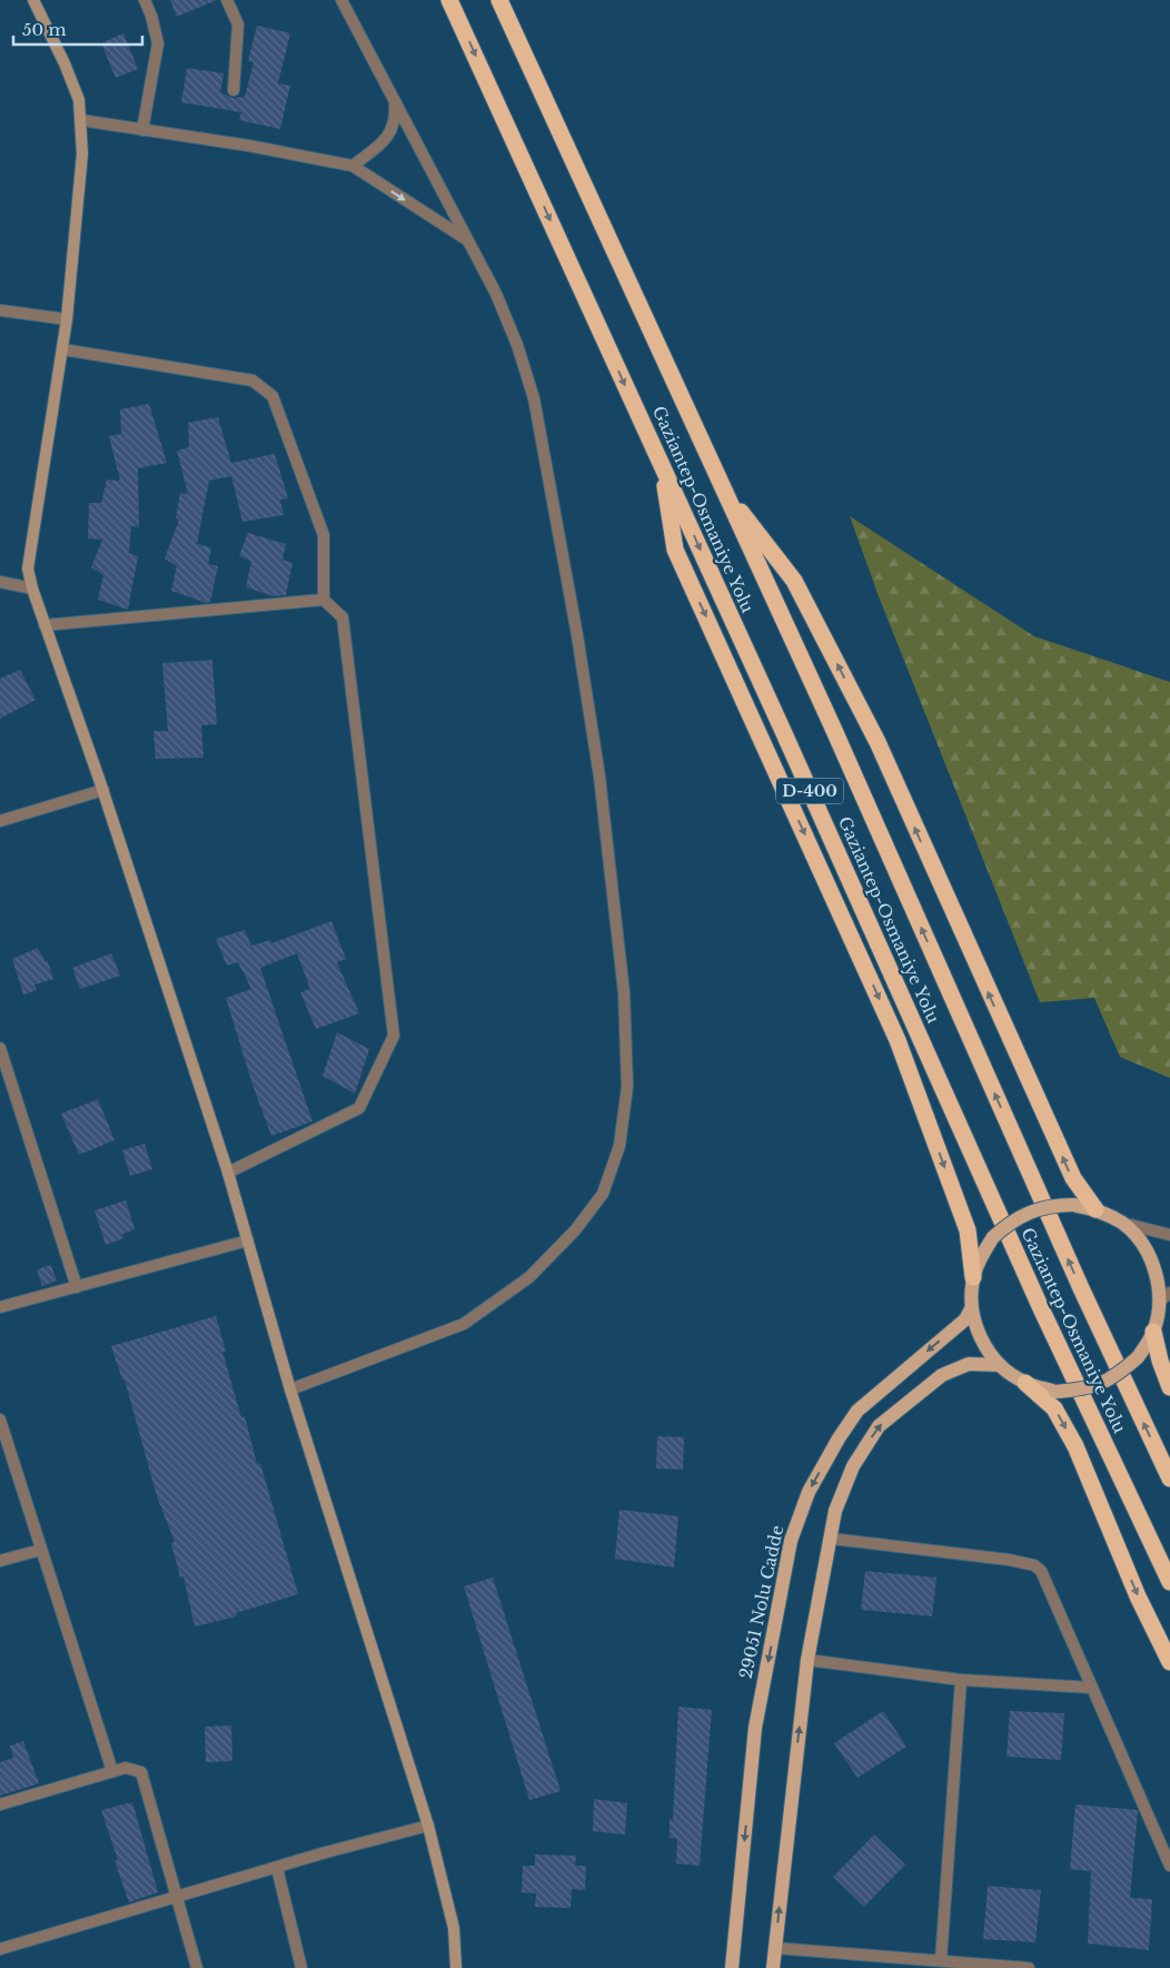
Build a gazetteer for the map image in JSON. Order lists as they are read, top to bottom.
{
  "streets": {
    "highway": ["Gaziantep-Osmaniye Yolu", "D-400"],
    "main road": ["29051 Nolu Cadde"]
  },
  "scale_bar": "50 m"
}
